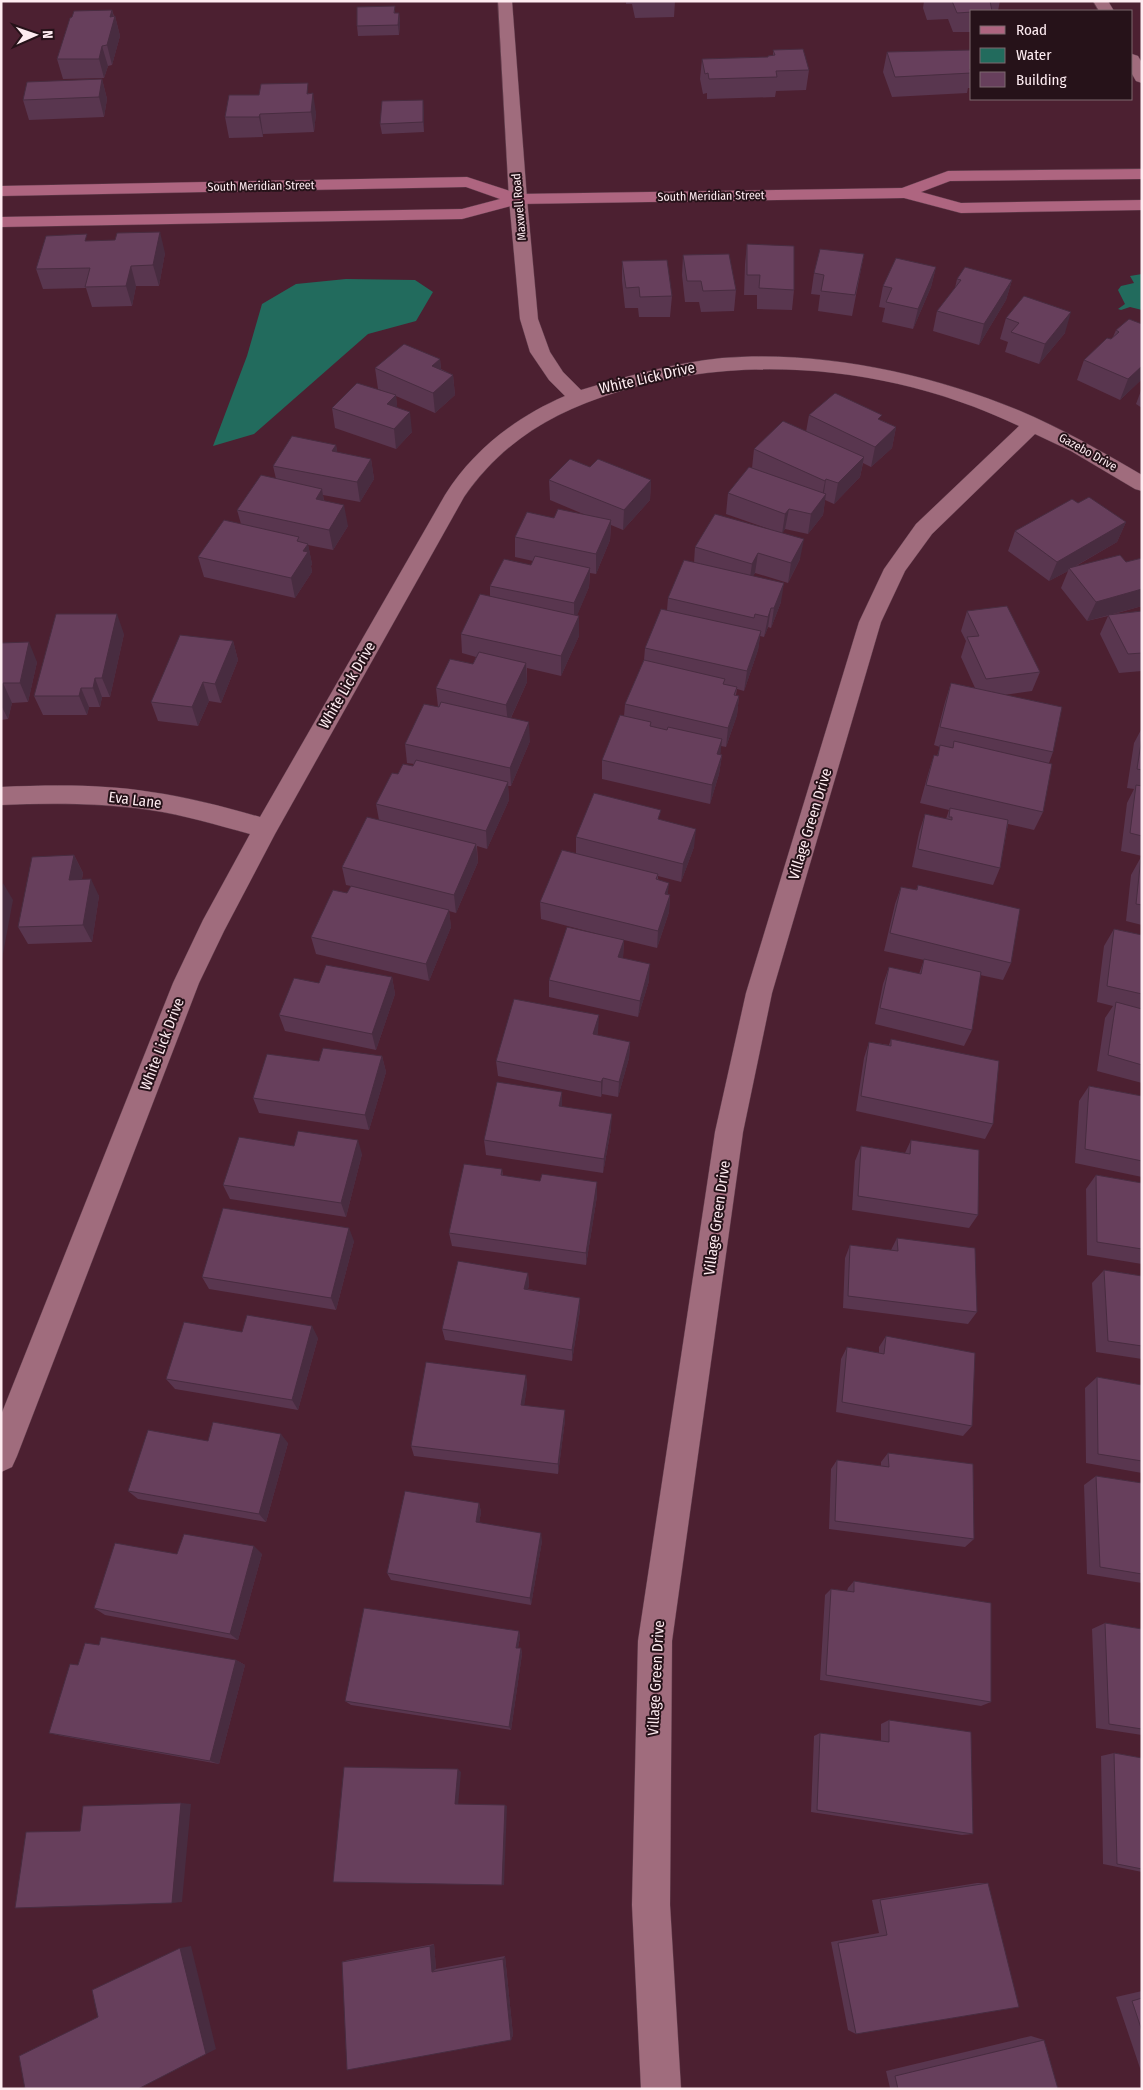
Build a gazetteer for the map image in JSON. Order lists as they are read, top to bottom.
{
  "streets": {
    "main road": ["South Meridian Street"],
    "street": [
      "Maxwell Road",
      "White Lick Drive",
      "Gazebo Drive",
      "Eva Lane",
      "Village Green Drive"
    ]
  },
  "crossings": [
    ["South Meridian Street", "Maxwell Road"],
    ["Maxwell Road", "White Lick Drive"],
    ["White Lick Drive", "Gazebo Drive"],
    ["White Lick Drive", "Eva Lane"],
    ["White Lick Drive", "Village Green Drive"],
    ["Gazebo Drive", "Village Green Drive"]
  ],
  "legend": ["Road", "Water", "Building"],
  "north": "right"
}
